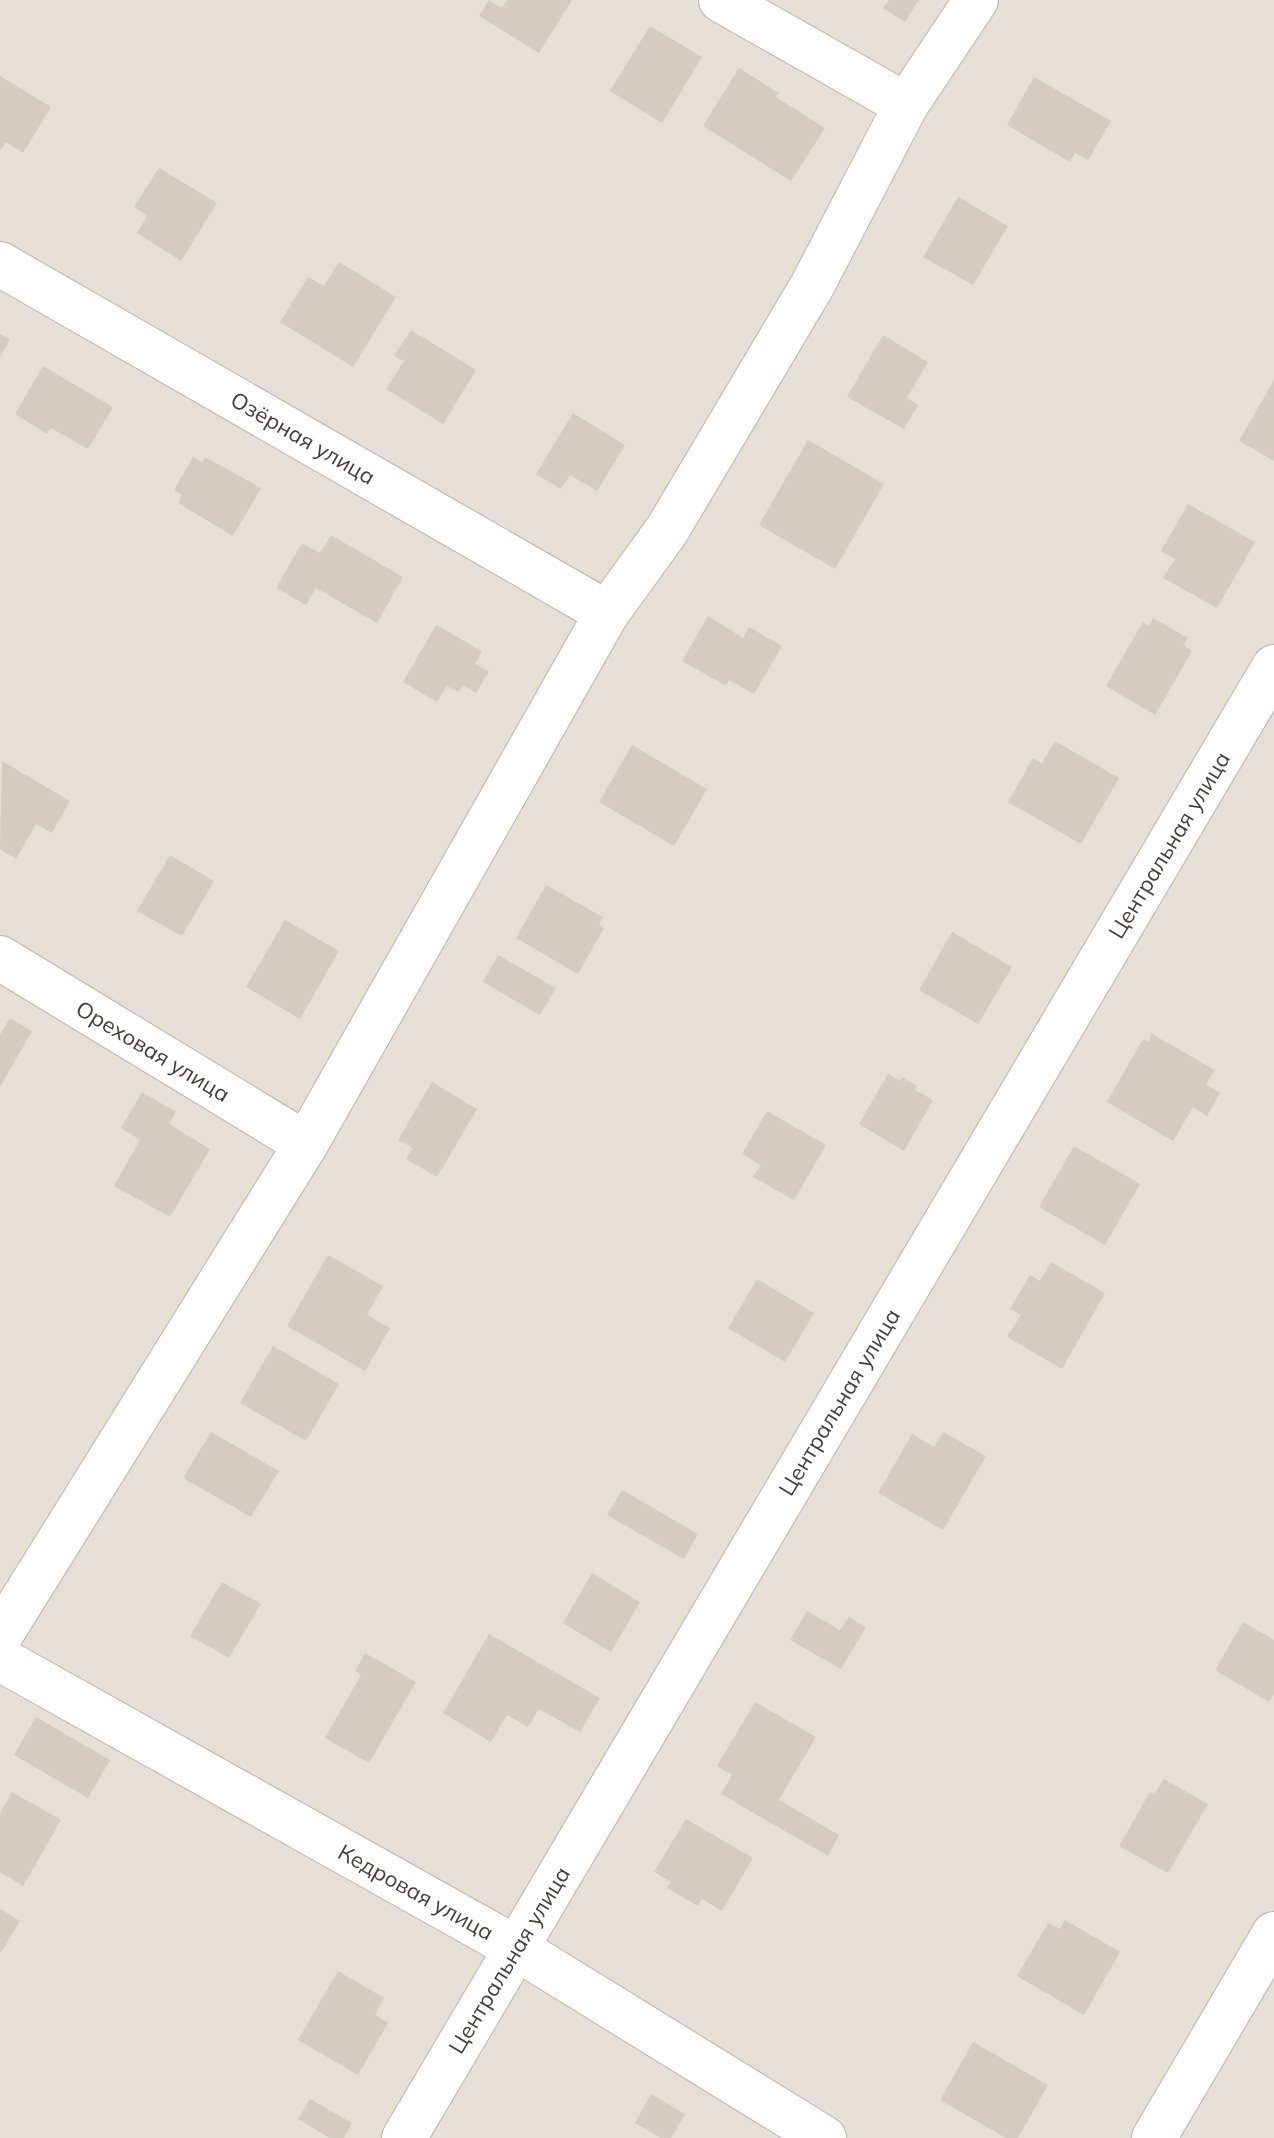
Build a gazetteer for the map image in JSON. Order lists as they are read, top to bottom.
{
  "streets": {
    "street": [
      "Озёрная улица",
      "Центральная улица",
      "Ореховая улица",
      "Кедровая улица"
    ]
  },
  "crossings": [
    ["Центральная улица", "Кедровая улица"]
  ]
}
